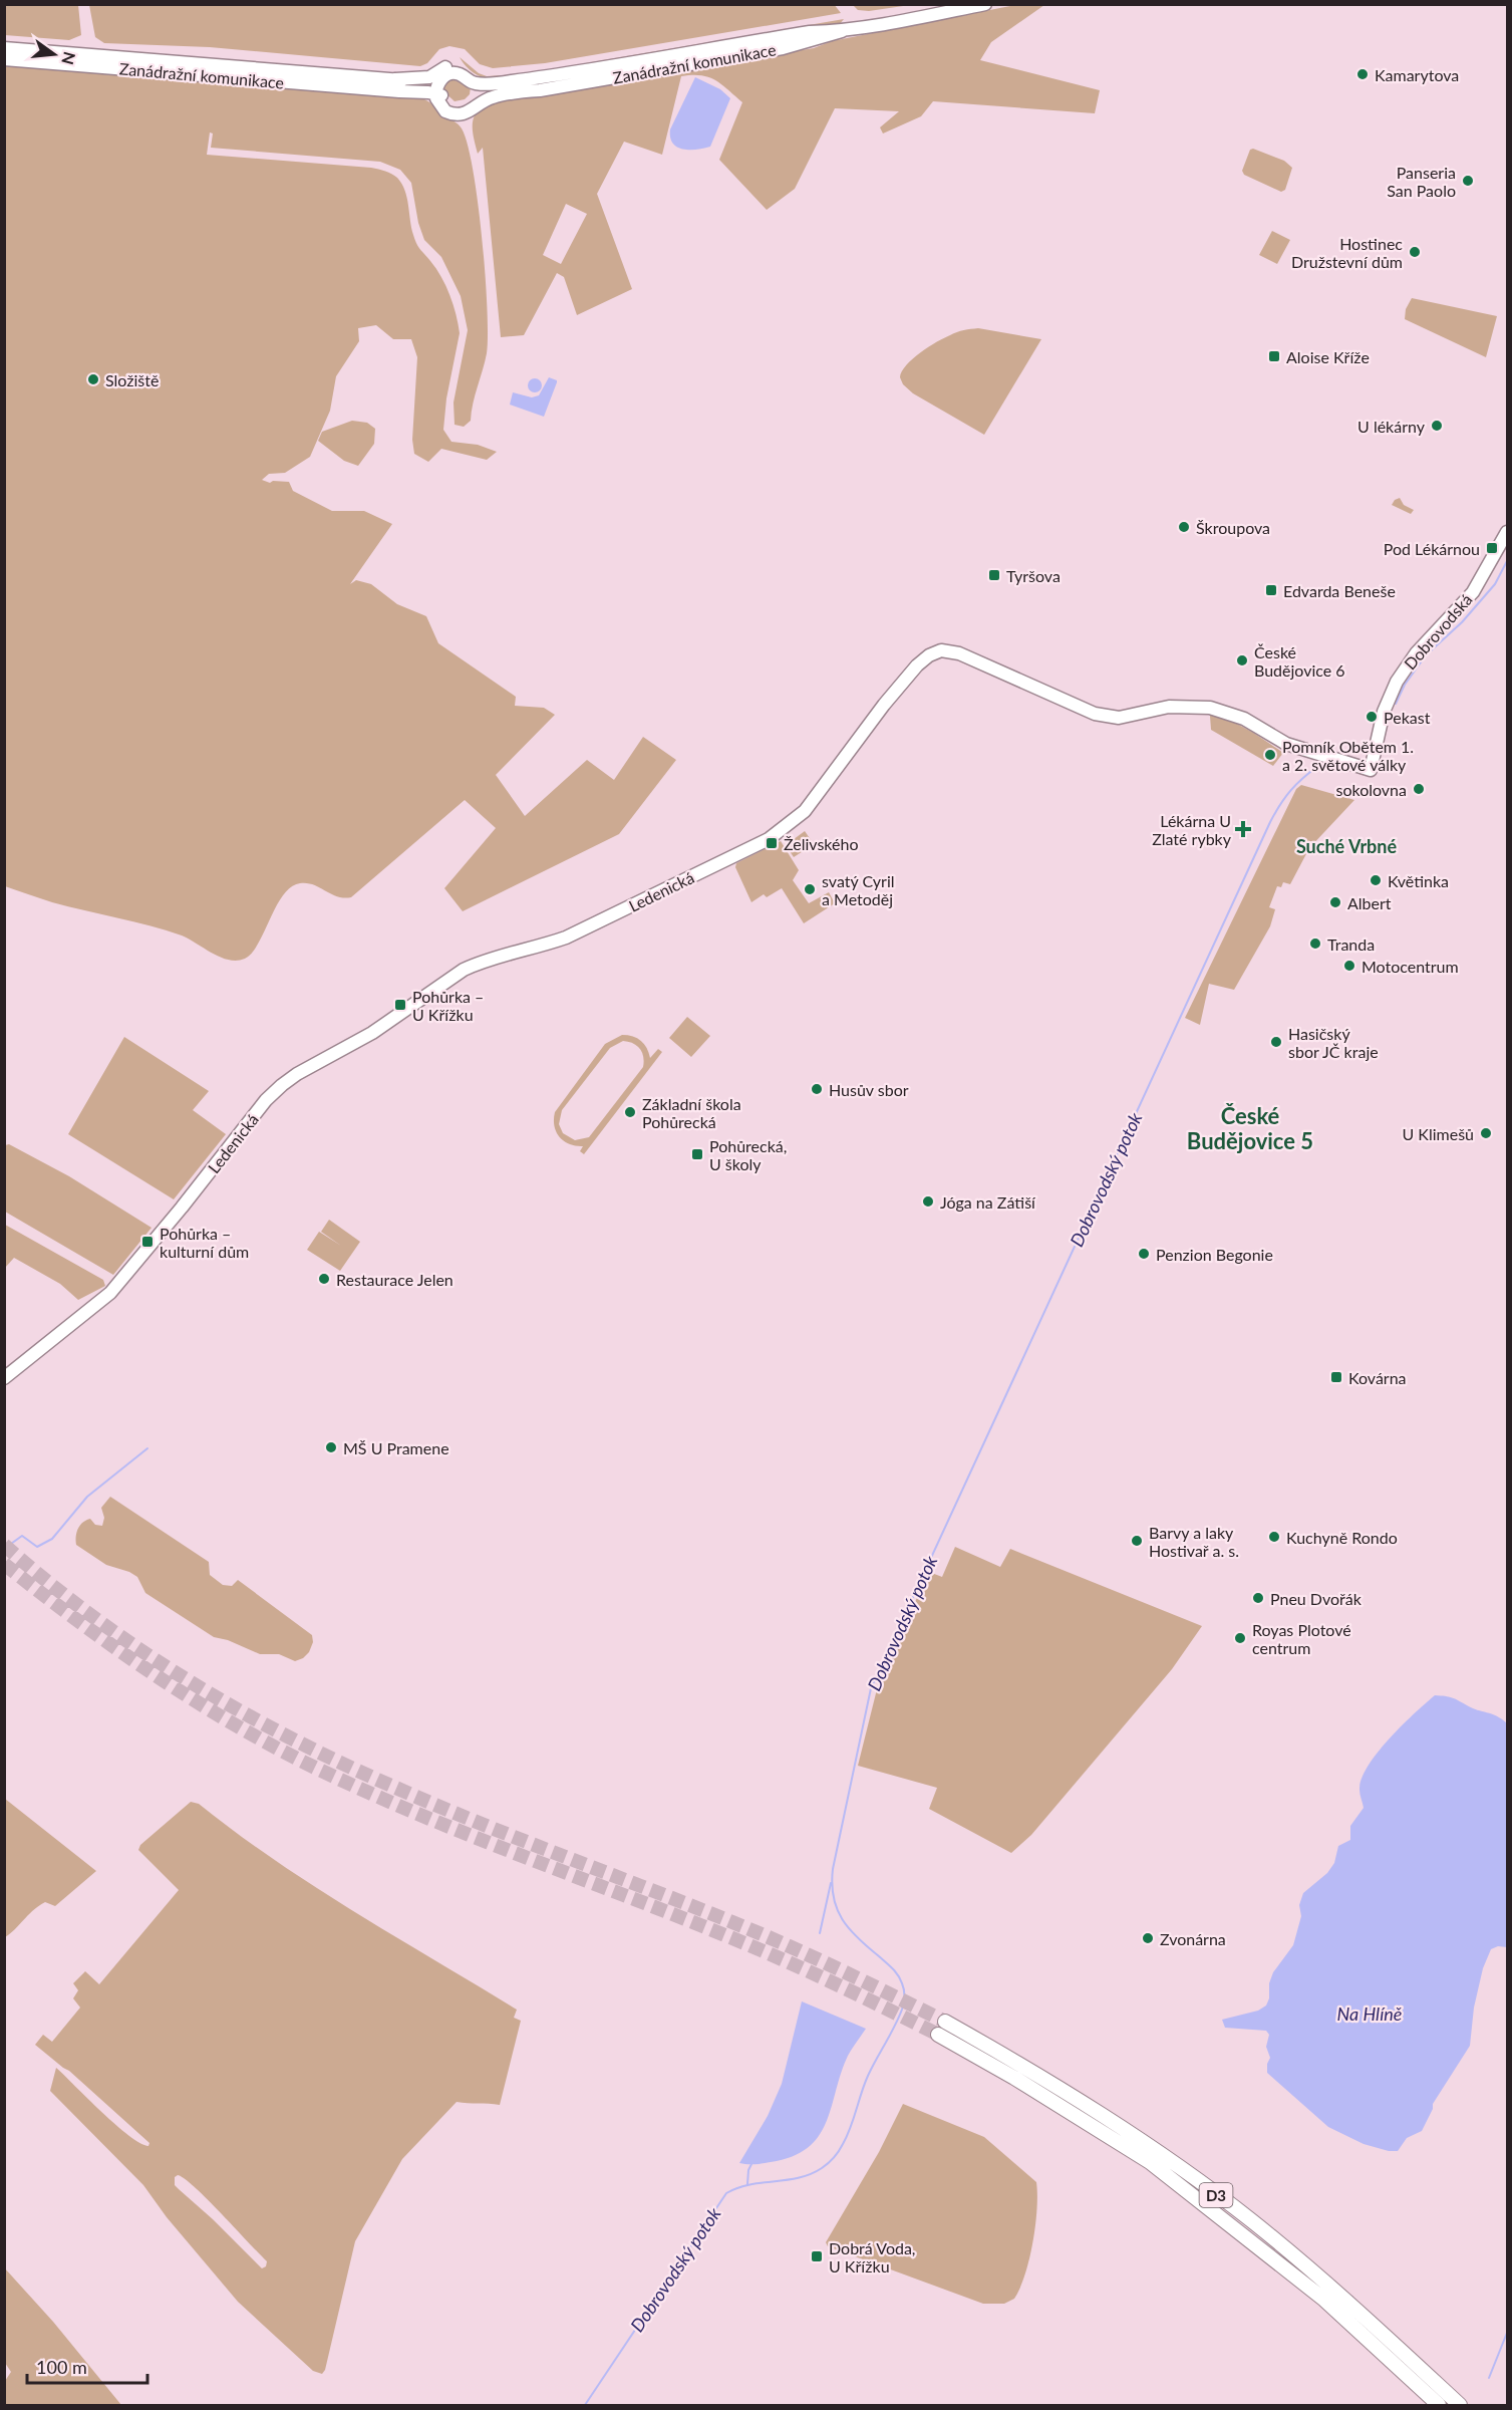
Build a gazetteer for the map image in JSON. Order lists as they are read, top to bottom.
{
  "streets": {
    "highway": ["D3"],
    "main road": ["Zanádražní komunikace", "Dobrovodská", "Ledenická"]
  },
  "crossings": [
    ["Dobrovodská", "Ledenická"]
  ],
  "districts": ["Suché Vrbné", "České Budějovice 5"],
  "water": ["Dobrovodský potok", "Na Hlíně"],
  "places": {
    "other": [
      "Kamarytova",
      "Panseria San Paolo",
      "Hostinec Družstevní dům",
      "Složiště",
      "U lékárny",
      "Škroupova",
      "České Budějovice 6",
      "Pekast",
      "Pomník Obětem 1. a 2. světové války",
      "sokolovna",
      "Květinka",
      "svatý Cyril a Metoděj",
      "Albert",
      "Tranda",
      "Motocentrum",
      "Hasičský sbor JČ kraje",
      "Husův sbor",
      "Základní škola Pohůrecká",
      "U Klimešů",
      "Jóga na Zátiší",
      "Penzion Begonie",
      "Restaurace Jelen",
      "MŠ U Pramene",
      "Kuchyně Rondo",
      "Barvy a laky Hostivař a. s.",
      "Pneu Dvořák",
      "Royas Plotové centrum",
      "Zvonárna"
    ],
    "transit": [
      "Aloise Kříže",
      "Pod Lékárnou",
      "Tyršova",
      "Edvarda Beneše",
      "Želivského",
      "Pohůrka – U Křížku",
      "Pohůrecká, U školy",
      "Pohůrka – kulturní dům",
      "Kovárna",
      "Dobrá Voda, U Křížku"
    ],
    "health": ["Lékárna U Zlaté rybky"]
  },
  "scale_bar": "100 m",
  "north": "right"
}
